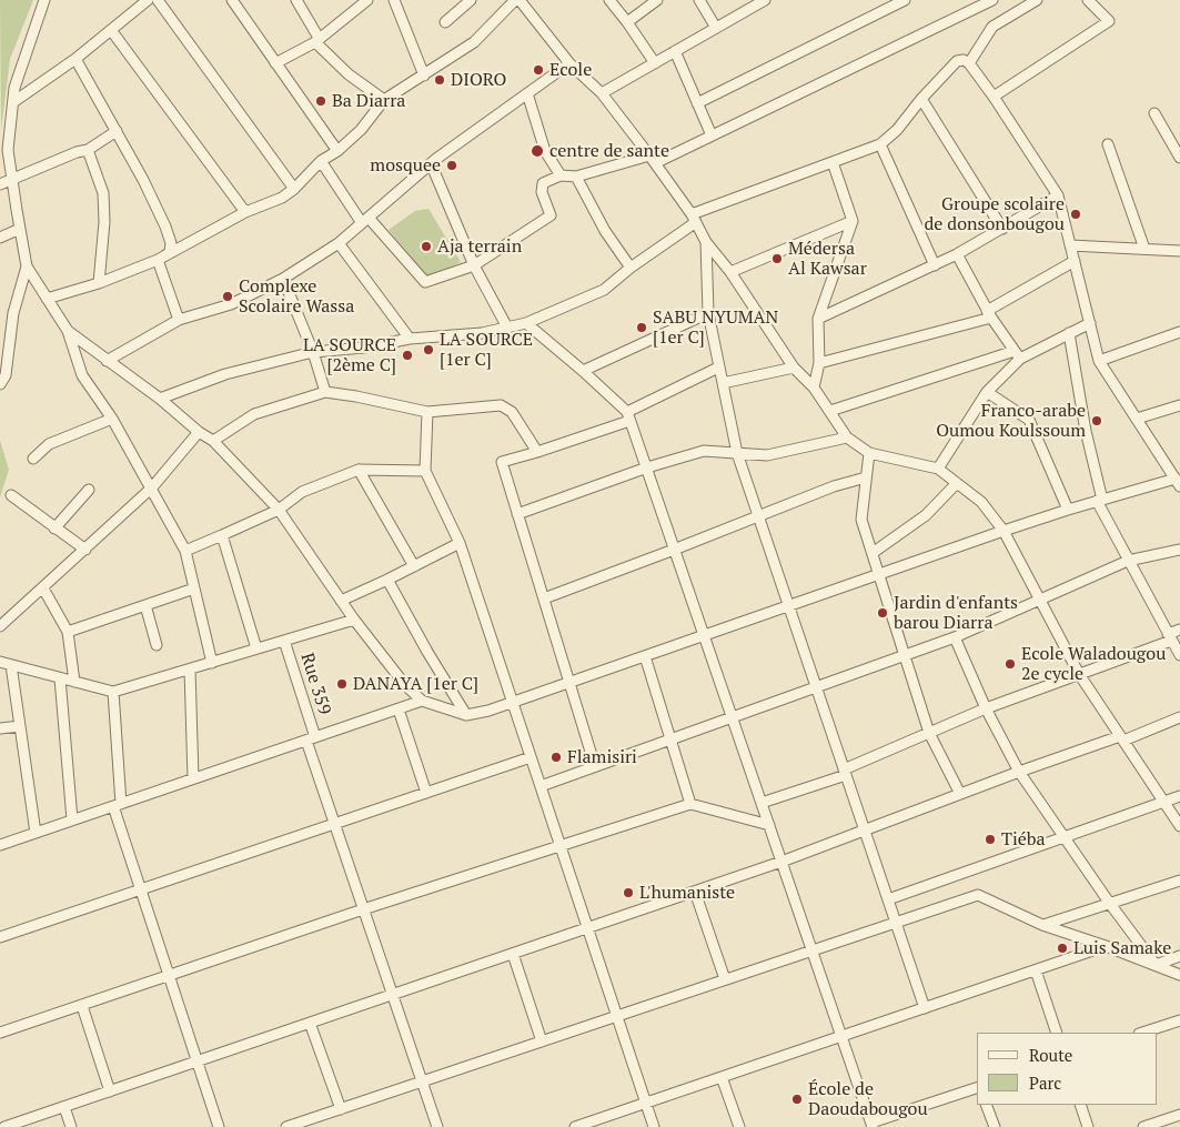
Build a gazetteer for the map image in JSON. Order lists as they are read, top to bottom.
{
  "streets": {
    "street": ["Rue 359"]
  },
  "places": [
    "Ecole",
    "DIORO",
    "Ba Diarra",
    "centre de sante",
    "mosquee",
    "Groupe scolaire de donsonbougou",
    "Aja terrain",
    "Médersa Al Kawsar",
    "Complexe Scolaire Wassa",
    "SABU NYUMAN [1er C]",
    "LA SOURCE [1er C]",
    "LA SOURCE [2ème C]",
    "Franco-arabe Oumou Koulssoum",
    "Jardin d'enfants barou Diarra",
    "Ecole Waladougou 2e cycle",
    "DANAYA [1er C]",
    "Flamisiri",
    "Tiéba",
    "L'humaniste",
    "Luis Samake",
    "École de Daoudabougou"
  ],
  "legend": ["Route", "Parc"]
}
